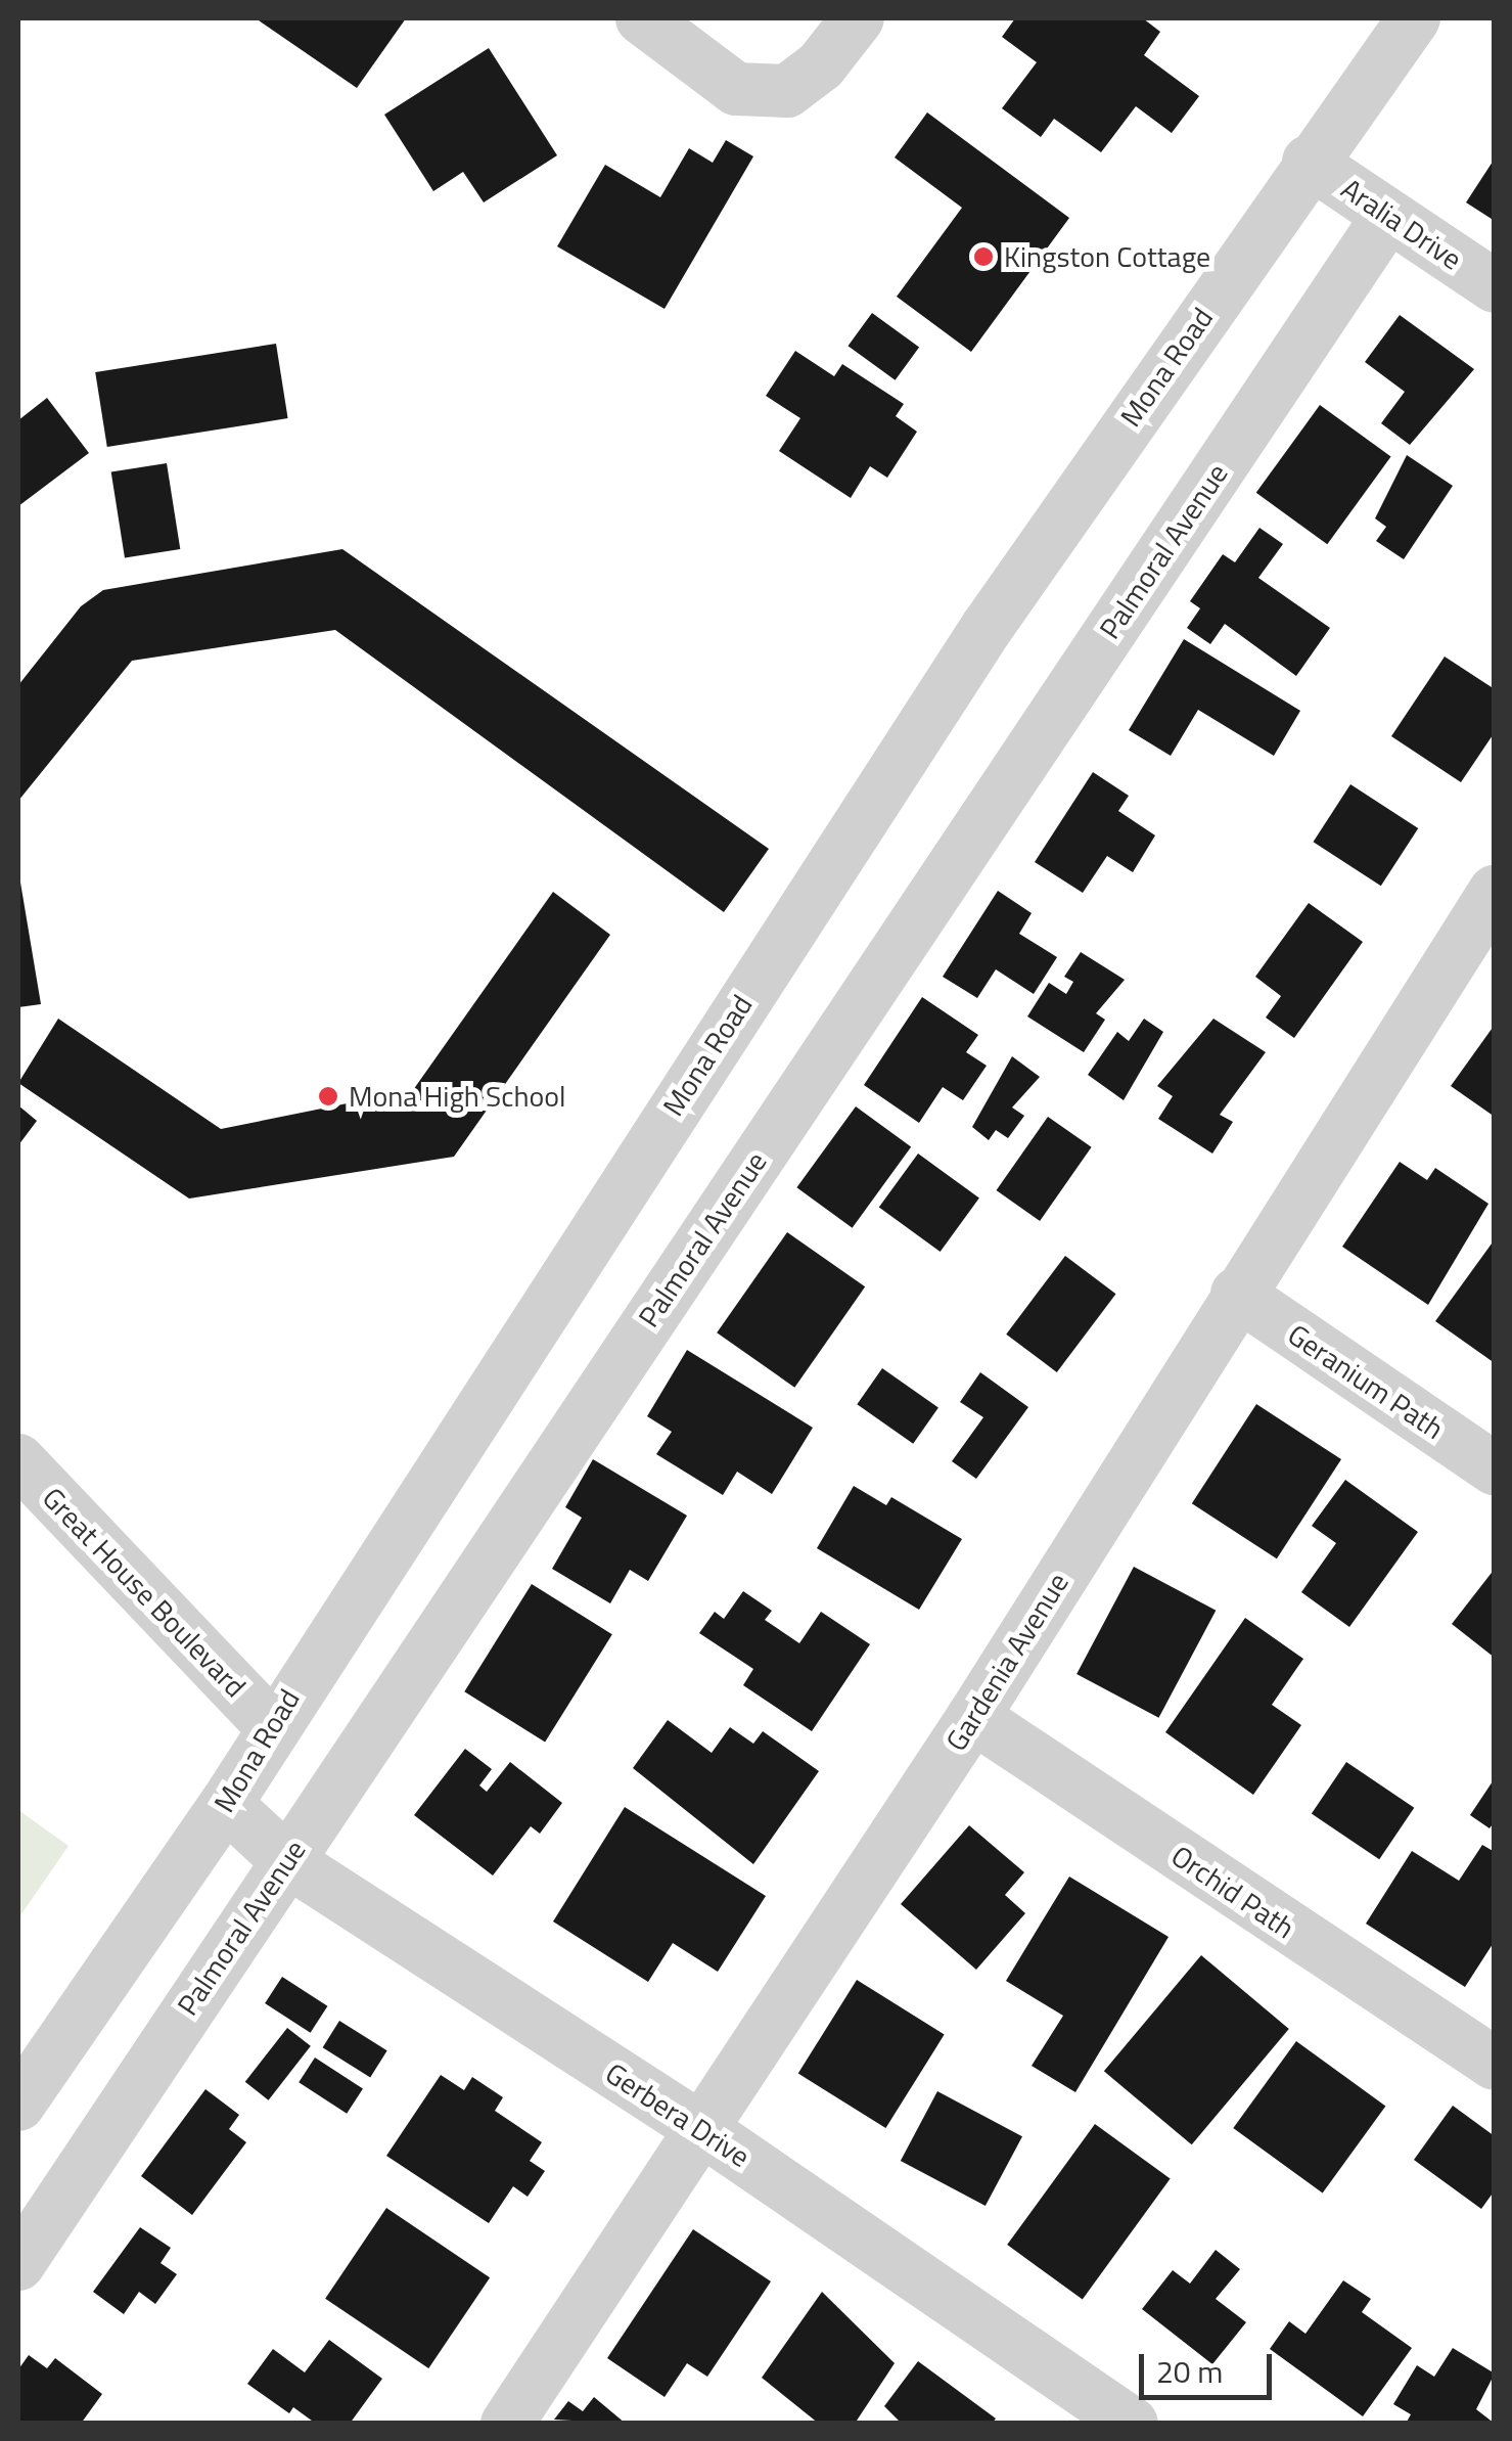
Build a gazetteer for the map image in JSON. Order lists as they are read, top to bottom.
{
  "streets": {
    "street": [
      "Aralia Drive",
      "Mona Road",
      "Palmoral Avenue",
      "Geranium Path",
      "Great House Boulevard",
      "Gardenia Avenue",
      "Orchid Path",
      "Gerbera Drive"
    ]
  },
  "crossings": [
    ["Aralia Drive", "Mona Road"],
    ["Aralia Drive", "Palmoral Avenue"],
    ["Mona Road", "Great House Boulevard"],
    ["Mona Road", "Gerbera Drive"],
    ["Palmoral Avenue", "Gerbera Drive"],
    ["Geranium Path", "Gardenia Avenue"],
    ["Gardenia Avenue", "Orchid Path"],
    ["Gardenia Avenue", "Gerbera Drive"]
  ],
  "places": ["Kingston Cottage", "Mona High School"],
  "scale_bar": "20 m"
}
